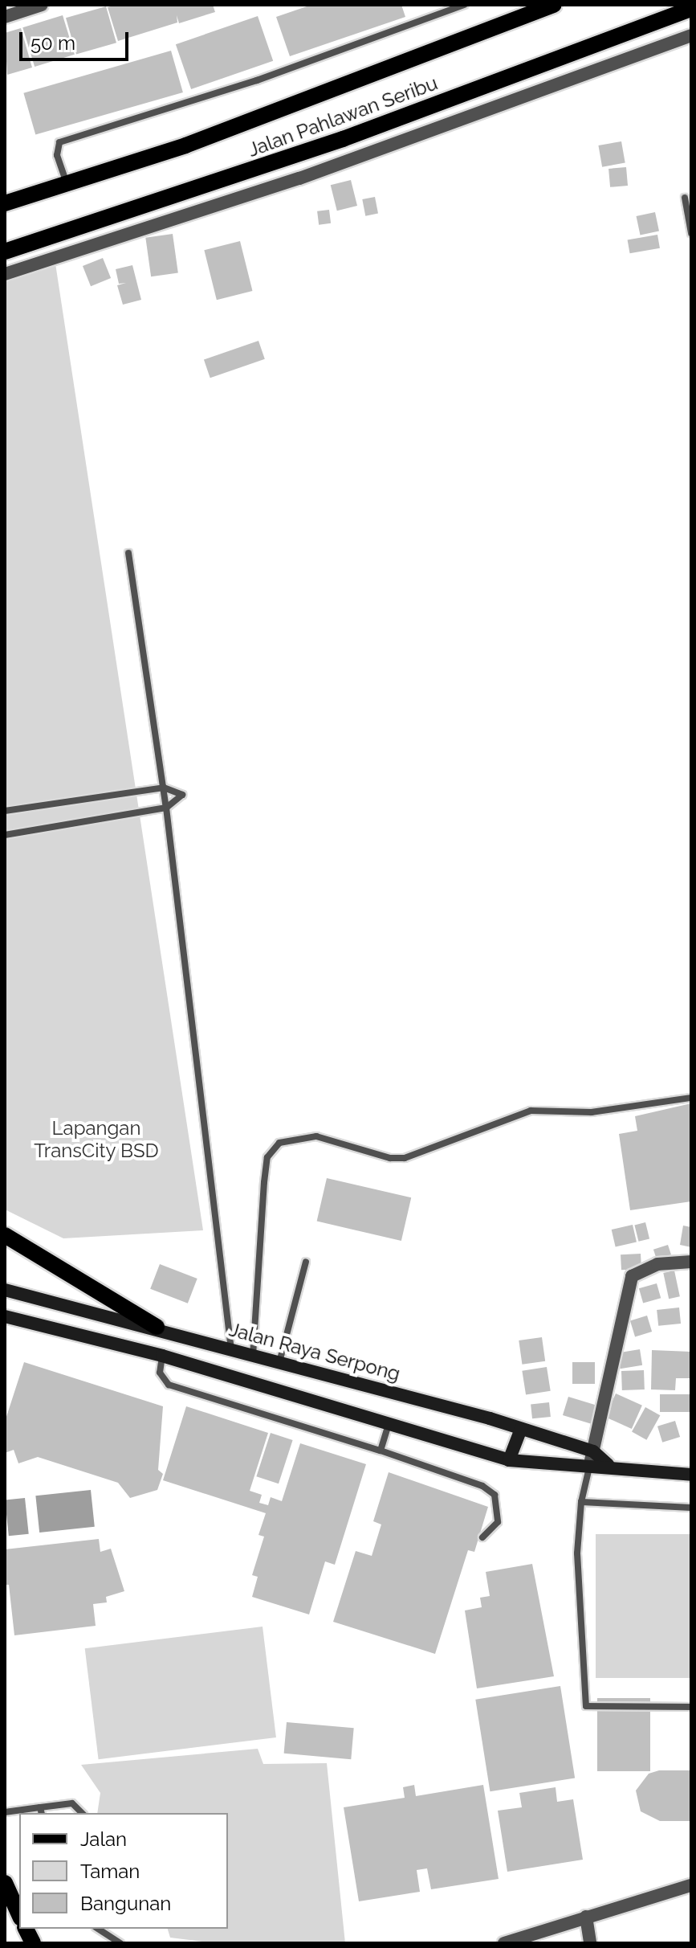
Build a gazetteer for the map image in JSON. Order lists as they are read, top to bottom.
{
  "streets": {
    "main road": ["Jalan Pahlawan Seribu", "Jalan Raya Serpong"]
  },
  "parks": ["Lapangan TransCity BSD"],
  "legend": ["Jalan", "Taman", "Bangunan"],
  "scale_bar": "50 m"
}
